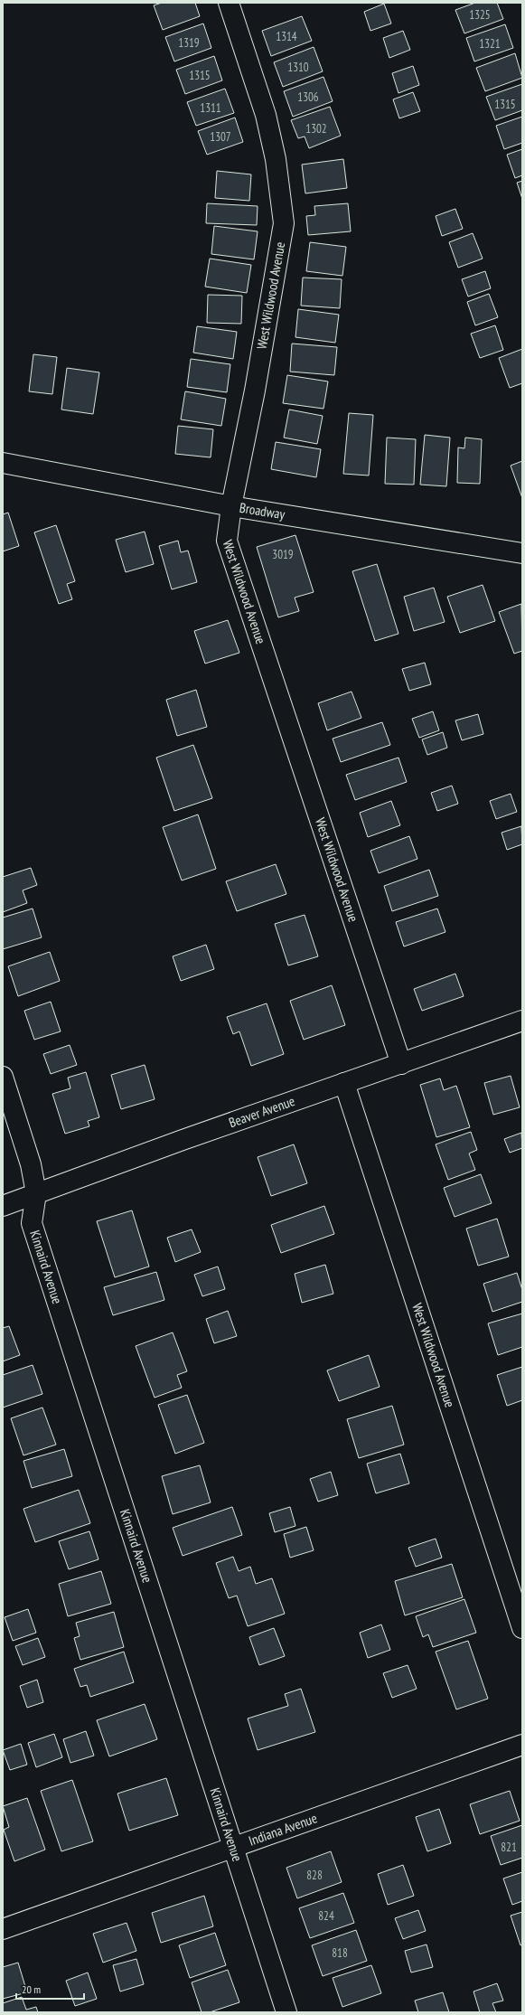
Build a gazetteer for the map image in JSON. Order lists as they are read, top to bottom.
{
  "streets": {
    "street": [
      "West Wildwood Avenue",
      "Broadway",
      "Beaver Avenue",
      "Kinnaird Avenue",
      "Indiana Avenue"
    ]
  },
  "crossings": [
    ["West Wildwood Avenue", "Broadway"],
    ["West Wildwood Avenue", "Beaver Avenue"],
    ["Beaver Avenue", "Kinnaird Avenue"],
    ["Kinnaird Avenue", "Indiana Avenue"]
  ],
  "house_numbers": [
    "1325",
    "1314",
    "1319",
    "1321",
    "1310",
    "1315",
    "1306",
    "1315",
    "1311",
    "1302",
    "1307",
    "3019",
    "821",
    "828",
    "824",
    "818"
  ],
  "scale_bar": "20 m"
}
